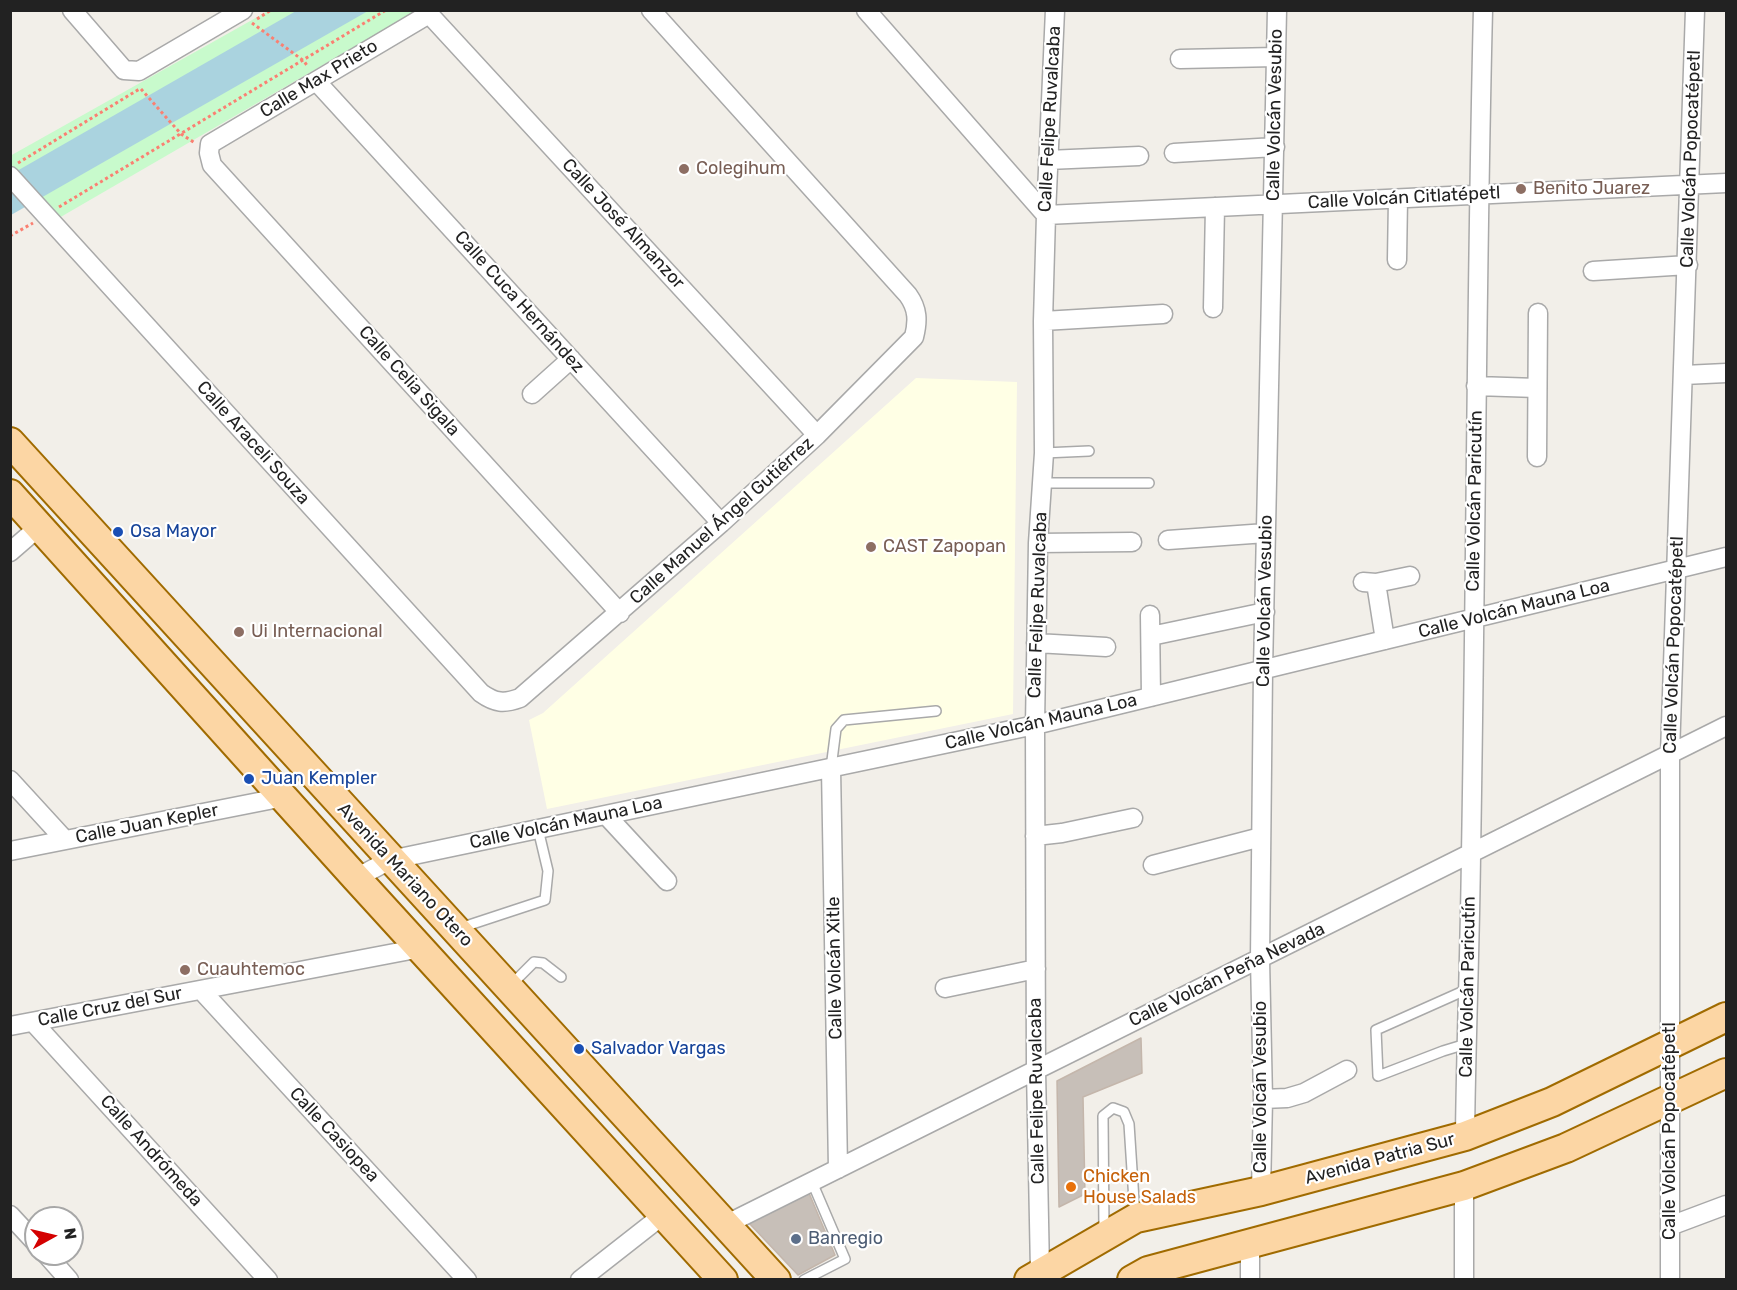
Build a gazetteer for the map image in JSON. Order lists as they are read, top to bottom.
{
  "streets": {
    "main road": ["Avenida Mariano Otero", "Avenida Patria Sur"],
    "street": [
      "Calle Max Prieto",
      "Calle Volcán Vesubio",
      "Calle Felipe Ruvalcaba",
      "Calle Volcán Popocatépetl",
      "Calle Volcán Citlatépetl",
      "Calle José Almanzor",
      "Calle Cuca Hernández",
      "Calle Celia Sigala",
      "Calle Araceli Souza",
      "Calle Volcán Paricutín",
      "Calle Manuel Ángel Gutiérrez",
      "Calle Volcán Mauna Loa",
      "Calle Juan Kepler",
      "Calle Volcán Xitle",
      "Calle Volcán Peña Nevada",
      "Calle Cruz del Sur",
      "Calle Casiopea",
      "Calle Andrómeda"
    ]
  },
  "crossings": [
    ["Calle Max Prieto", "Calle José Almanzor"],
    ["Calle Max Prieto", "Calle Cuca Hernández"],
    ["Calle Max Prieto", "Calle Celia Sigala"],
    ["Calle Volcán Vesubio", "Calle Volcán Citlatépetl"],
    ["Calle Volcán Vesubio", "Calle Volcán Mauna Loa"],
    ["Calle Volcán Vesubio", "Calle Volcán Peña Nevada"],
    ["Calle Volcán Vesubio", "Avenida Patria Sur"],
    ["Calle Felipe Ruvalcaba", "Calle Volcán Citlatépetl"],
    ["Calle Felipe Ruvalcaba", "Calle Volcán Mauna Loa"],
    ["Calle Felipe Ruvalcaba", "Calle Volcán Peña Nevada"],
    ["Calle Felipe Ruvalcaba", "Avenida Patria Sur"],
    ["Calle Volcán Popocatépetl", "Calle Volcán Citlatépetl"],
    ["Calle Volcán Popocatépetl", "Calle Volcán Mauna Loa"],
    ["Calle Volcán Popocatépetl", "Calle Volcán Peña Nevada"],
    ["Calle Volcán Popocatépetl", "Avenida Patria Sur"],
    ["Calle Volcán Citlatépetl", "Calle Volcán Paricutín"],
    ["Calle José Almanzor", "Calle Manuel Ángel Gutiérrez"],
    ["Calle Cuca Hernández", "Calle Manuel Ángel Gutiérrez"],
    ["Calle Celia Sigala", "Calle Manuel Ángel Gutiérrez"],
    ["Calle Araceli Souza", "Calle Manuel Ángel Gutiérrez"],
    ["Calle Volcán Paricutín", "Calle Volcán Mauna Loa"],
    ["Calle Volcán Paricutín", "Calle Volcán Peña Nevada"],
    ["Calle Volcán Paricutín", "Avenida Patria Sur"],
    ["Calle Volcán Mauna Loa", "Avenida Mariano Otero"],
    ["Calle Volcán Mauna Loa", "Calle Volcán Xitle"],
    ["Calle Juan Kepler", "Avenida Mariano Otero"],
    ["Avenida Mariano Otero", "Calle Volcán Peña Nevada"],
    ["Avenida Mariano Otero", "Calle Cruz del Sur"],
    ["Calle Volcán Xitle", "Calle Volcán Peña Nevada"],
    ["Calle Cruz del Sur", "Calle Casiopea"],
    ["Calle Cruz del Sur", "Calle Andrómeda"]
  ],
  "places": [
    "Colegihum",
    "Benito Juarez",
    "Osa Mayor",
    "CAST Zapopan",
    "Ui Internacional",
    "Juan Kempler",
    "Cuauhtemoc",
    "Salvador Vargas",
    "Chicken House Salads",
    "Banregio"
  ],
  "north": "right"
}
